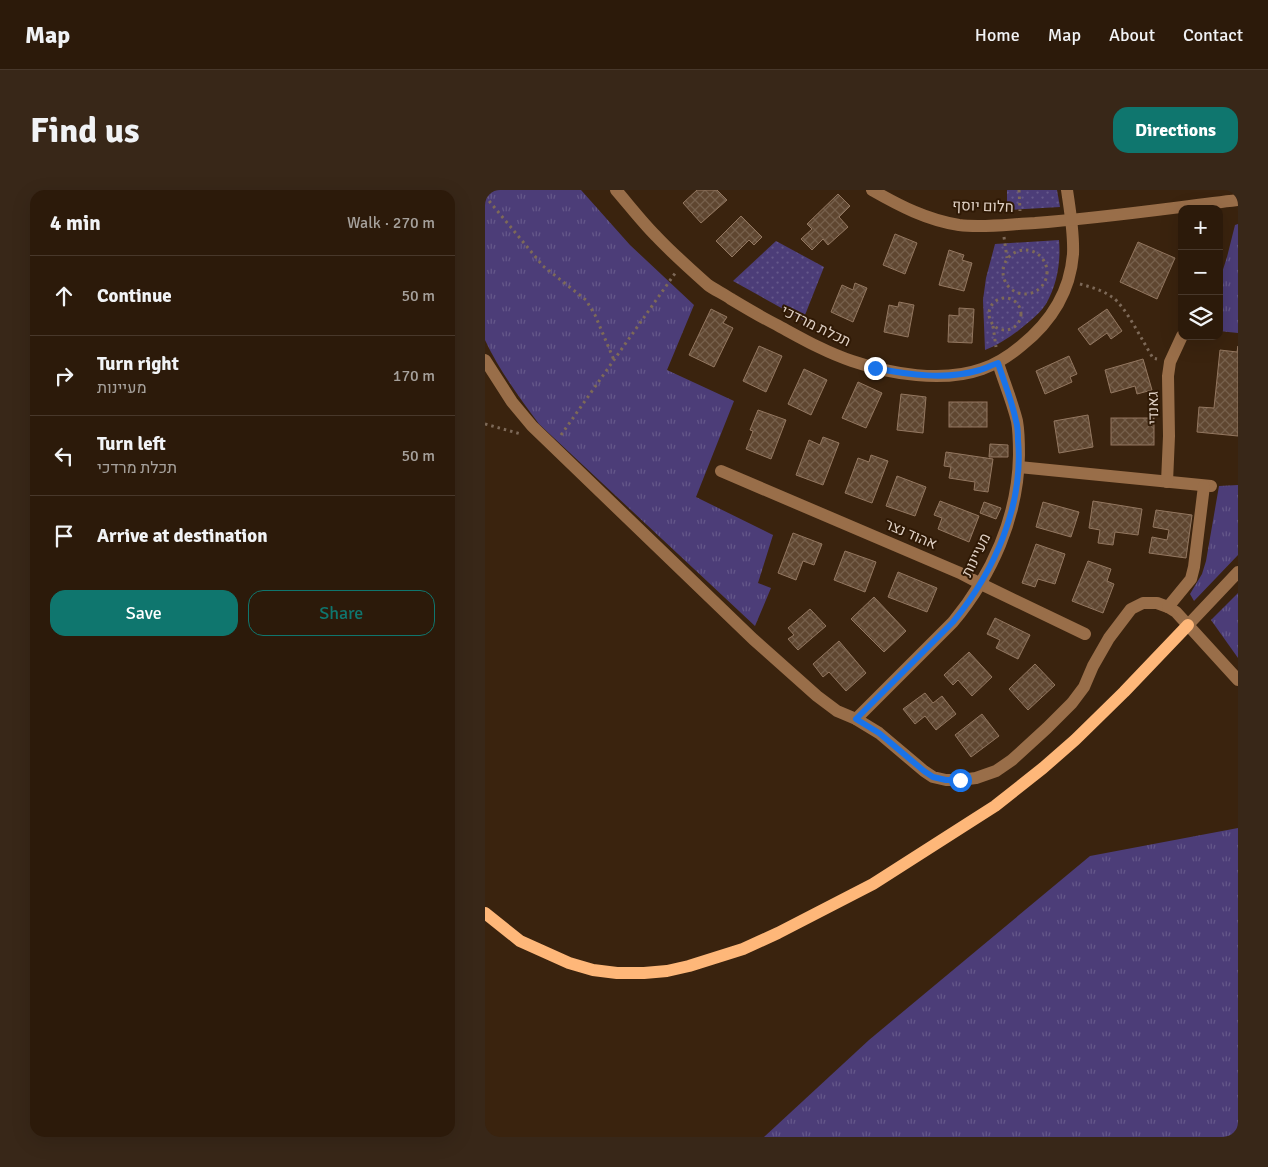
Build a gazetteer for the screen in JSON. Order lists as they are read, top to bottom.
{
  "streets": {
    "street": [
      "חלום יוסף",
      "תכלת מרדכי",
      "גאנדי",
      "אהוד נצר",
      "מעיינות"
    ]
  },
  "crossings": [
    ["חלום יוסף", "תכלת מרדכי"],
    ["תכלת מרדכי", "מעיינות"],
    ["אהוד נצר", "מעיינות"]
  ],
  "page": {
    "header": "Map",
    "nav": [
      "Home",
      "Map",
      "About",
      "Contact"
    ],
    "buttons": [
      "Directions",
      ["Save", "Share"]
    ],
    "title": "Find us",
    "heading": ["4 min", "Walk · 270 m"],
    "map_buttons": ["+", "−"],
    "list": [
      ["Continue", "50 m"],
      ["Turn right", "מעיינות", "170 m"],
      ["Turn left", "תכלת מרדכי", "50 m"],
      "Arrive at destination"
    ]
  }
}
